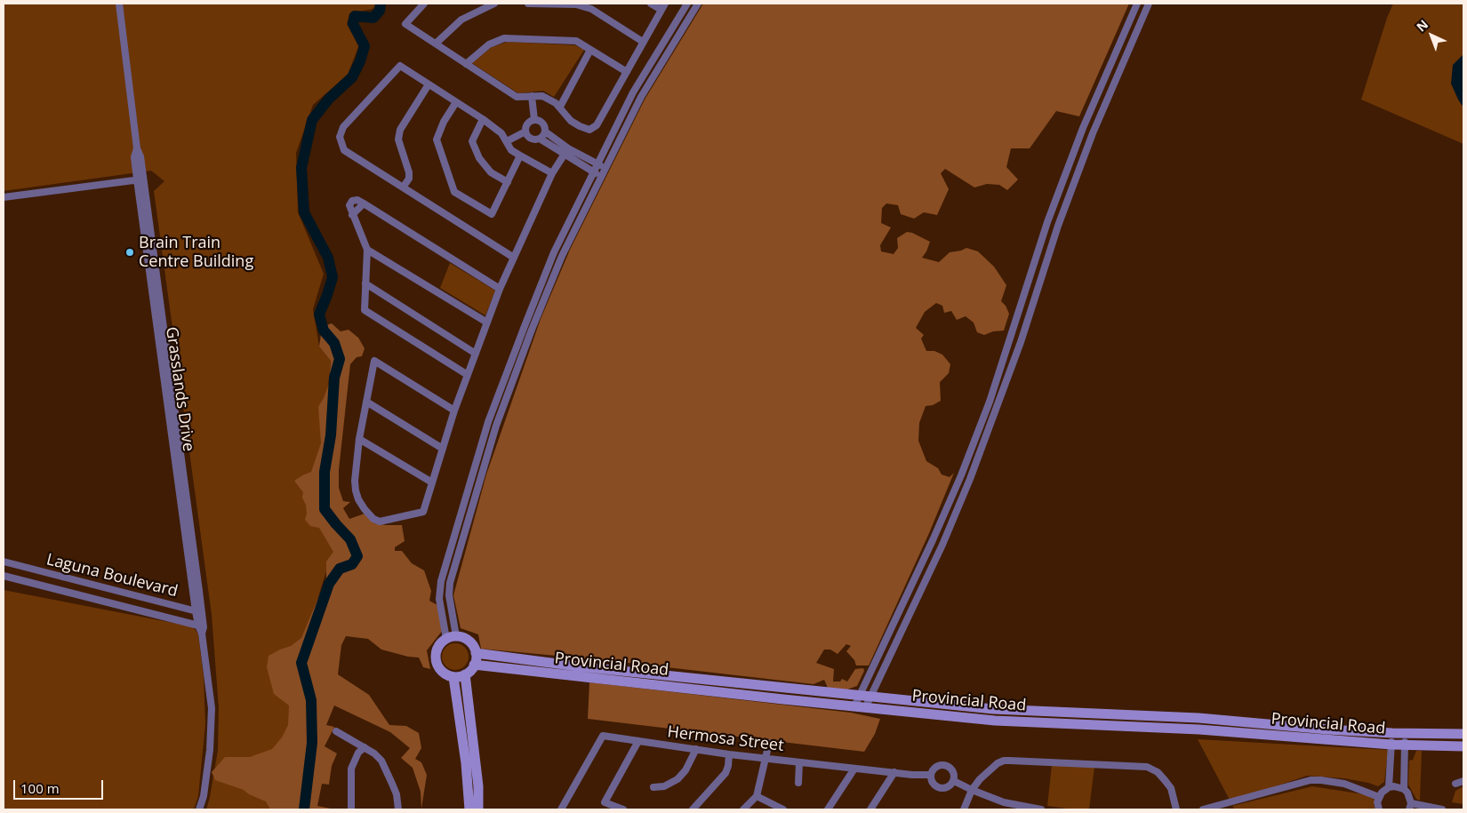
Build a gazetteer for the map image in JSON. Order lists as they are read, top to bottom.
{
  "streets": {
    "street": [
      "Grasslands Drive",
      "Laguna Boulevard",
      "Provincial Road",
      "Hermosa Street"
    ]
  },
  "crossings": [
    ["Grasslands Drive", "Laguna Boulevard"]
  ],
  "places": ["Brain Train Centre Building"],
  "scale_bar": "100 m",
  "north": "top left"
}
